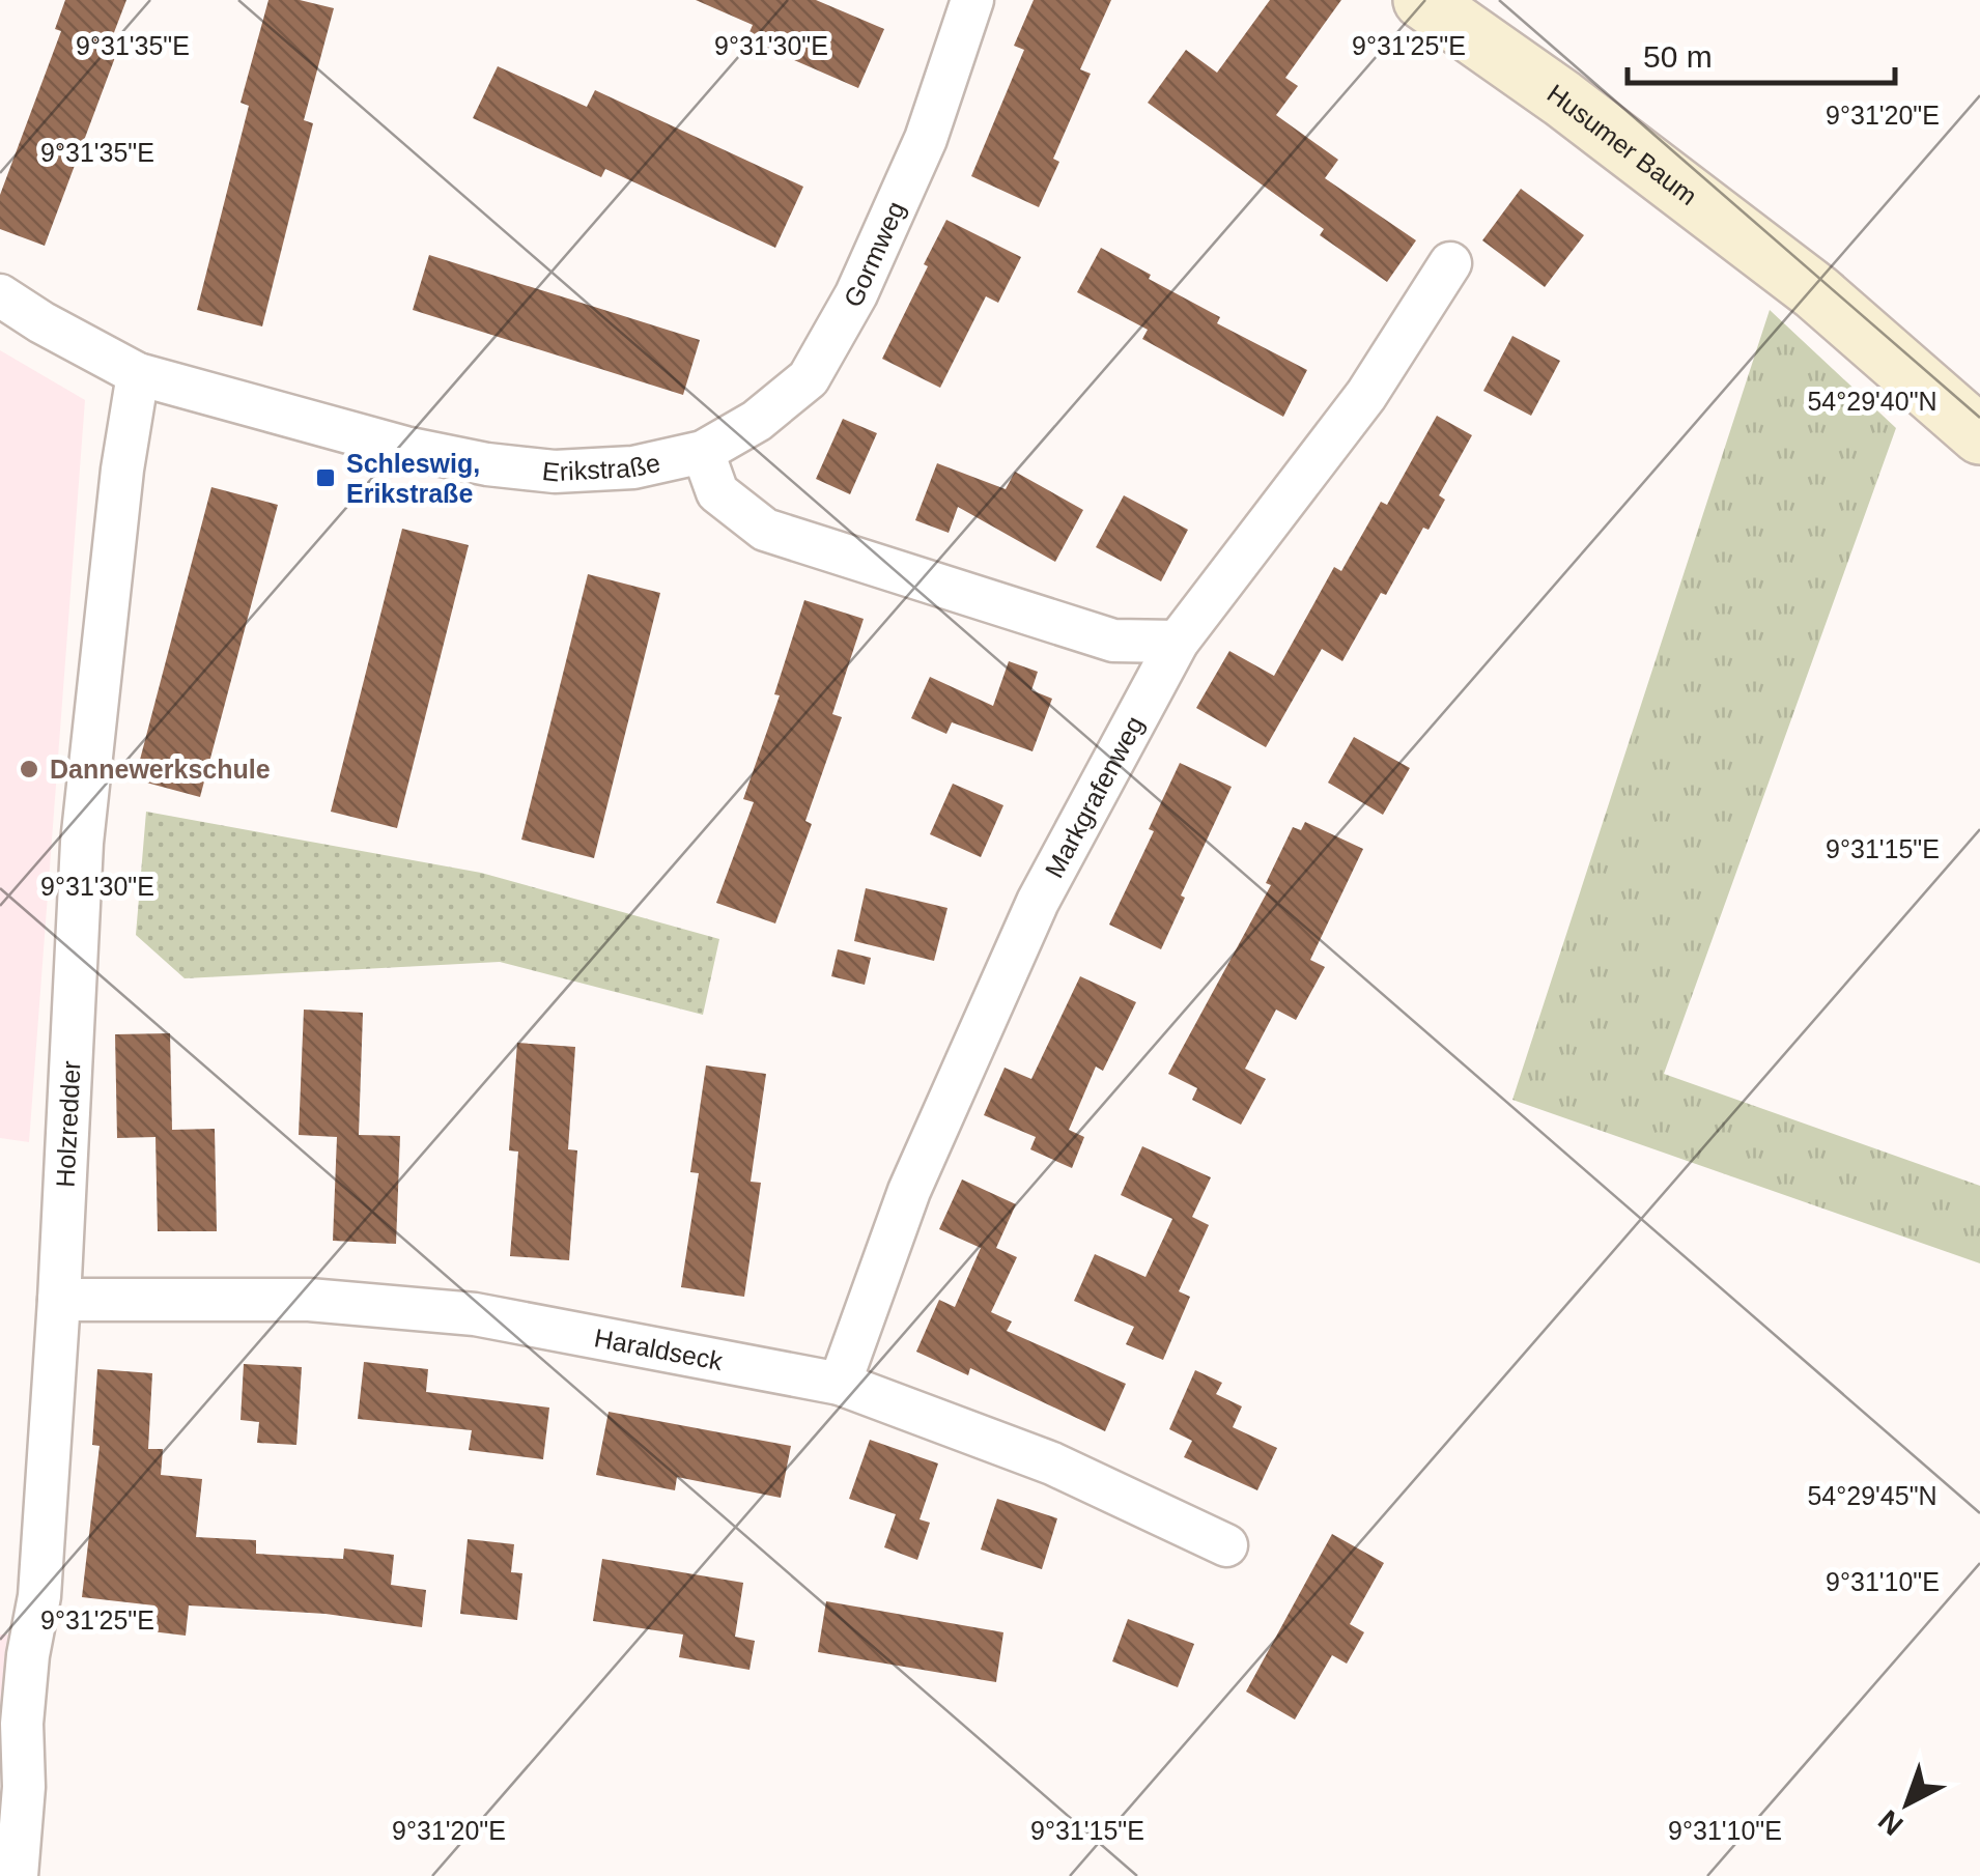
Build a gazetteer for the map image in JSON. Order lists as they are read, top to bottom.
{
  "streets": {
    "street": [
      "Husumer Baum",
      "Gormweg",
      "Erikstraße",
      "Markgrafenweg",
      "Holzredder",
      "Haraldseck"
    ]
  },
  "crossings": [
    ["Gormweg", "Erikstraße"],
    ["Erikstraße", "Holzredder"],
    ["Markgrafenweg", "Haraldseck"],
    ["Holzredder", "Haraldseck"]
  ],
  "places": {
    "transit": ["Schleswig, Erikstraße"],
    "other": ["Dannewerkschule"]
  },
  "scale_bar": "50 m",
  "north": "bottom left",
  "coordinates": [
    "9°31'35\"E",
    "9°31'30\"E",
    "9°31'25\"E",
    "9°31'20\"E",
    "54°29'40\"N",
    "9°31'15\"E",
    "54°29'45\"N",
    "9°31'10\"E"
  ]
}
